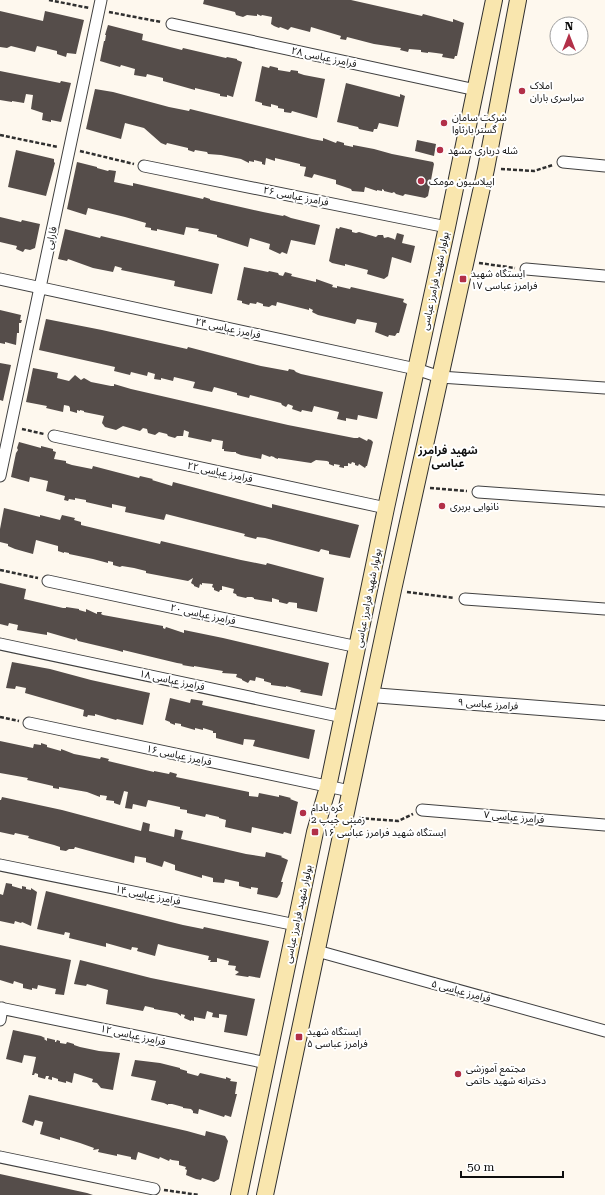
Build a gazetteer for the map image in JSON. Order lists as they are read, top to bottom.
{
  "streets": {
    "main road": ["بولوار شهید فرامرز عباسی"],
    "street": [
      "فرامرز عباسی ۲۸",
      "فرامرز عباسی ۲۶",
      "فارابی",
      "فرامرز عباسی ۲۴",
      "فرامرز عباسی ۲۲",
      "فرامرز عباسی ۲۰",
      "فرامرز عباسی ۱۸",
      "فرامرز عباسی ۹",
      "فرامرز عباسی ۱۶",
      "فرامرز عباسی ۷",
      "فرامرز عباسی ۱۴",
      "فرامرز عباسی ۵",
      "فرامرز عباسی ۱۲"
    ]
  },
  "crossings": [
    ["فرامرز عباسی ۲۸", "بولوار شهید فرامرز عباسی"],
    ["فرامرز عباسی ۲۶", "بولوار شهید فرامرز عباسی"],
    ["فارابی", "فرامرز عباسی ۲۴"],
    ["بولوار شهید فرامرز عباسی", "فرامرز عباسی ۲۴"],
    ["بولوار شهید فرامرز عباسی", "فرامرز عباسی ۲۲"],
    ["بولوار شهید فرامرز عباسی", "فرامرز عباسی ۲۰"],
    ["بولوار شهید فرامرز عباسی", "فرامرز عباسی ۱۸"],
    ["بولوار شهید فرامرز عباسی", "فرامرز عباسی ۱۶"],
    ["بولوار شهید فرامرز عباسی", "فرامرز عباسی ۱۴"],
    ["بولوار شهید فرامرز عباسی", "فرامرز عباسی ۱۲"]
  ],
  "districts": ["شهید فرامرز عباسی"],
  "places": {
    "other": [
      "املاک سراسری باران",
      "شرکت سامان گستر بارثاوا",
      "شله درباری مشهد",
      "اپیلاسیون مومک",
      "نانوایی بربری",
      "کره بادام زمینی جیپ 2",
      "مجتمع آموزشی دخترانه شهید حاتمی"
    ],
    "transit": ["ایستگاه شهید فرامرز عباسی ۱۷", "ایستگاه شهید فرامرز عباسی ۱۶", "ایستگاه شهید فرامرز عباسی ۵"]
  },
  "scale_bar": "50 m",
  "north": "top"
}
